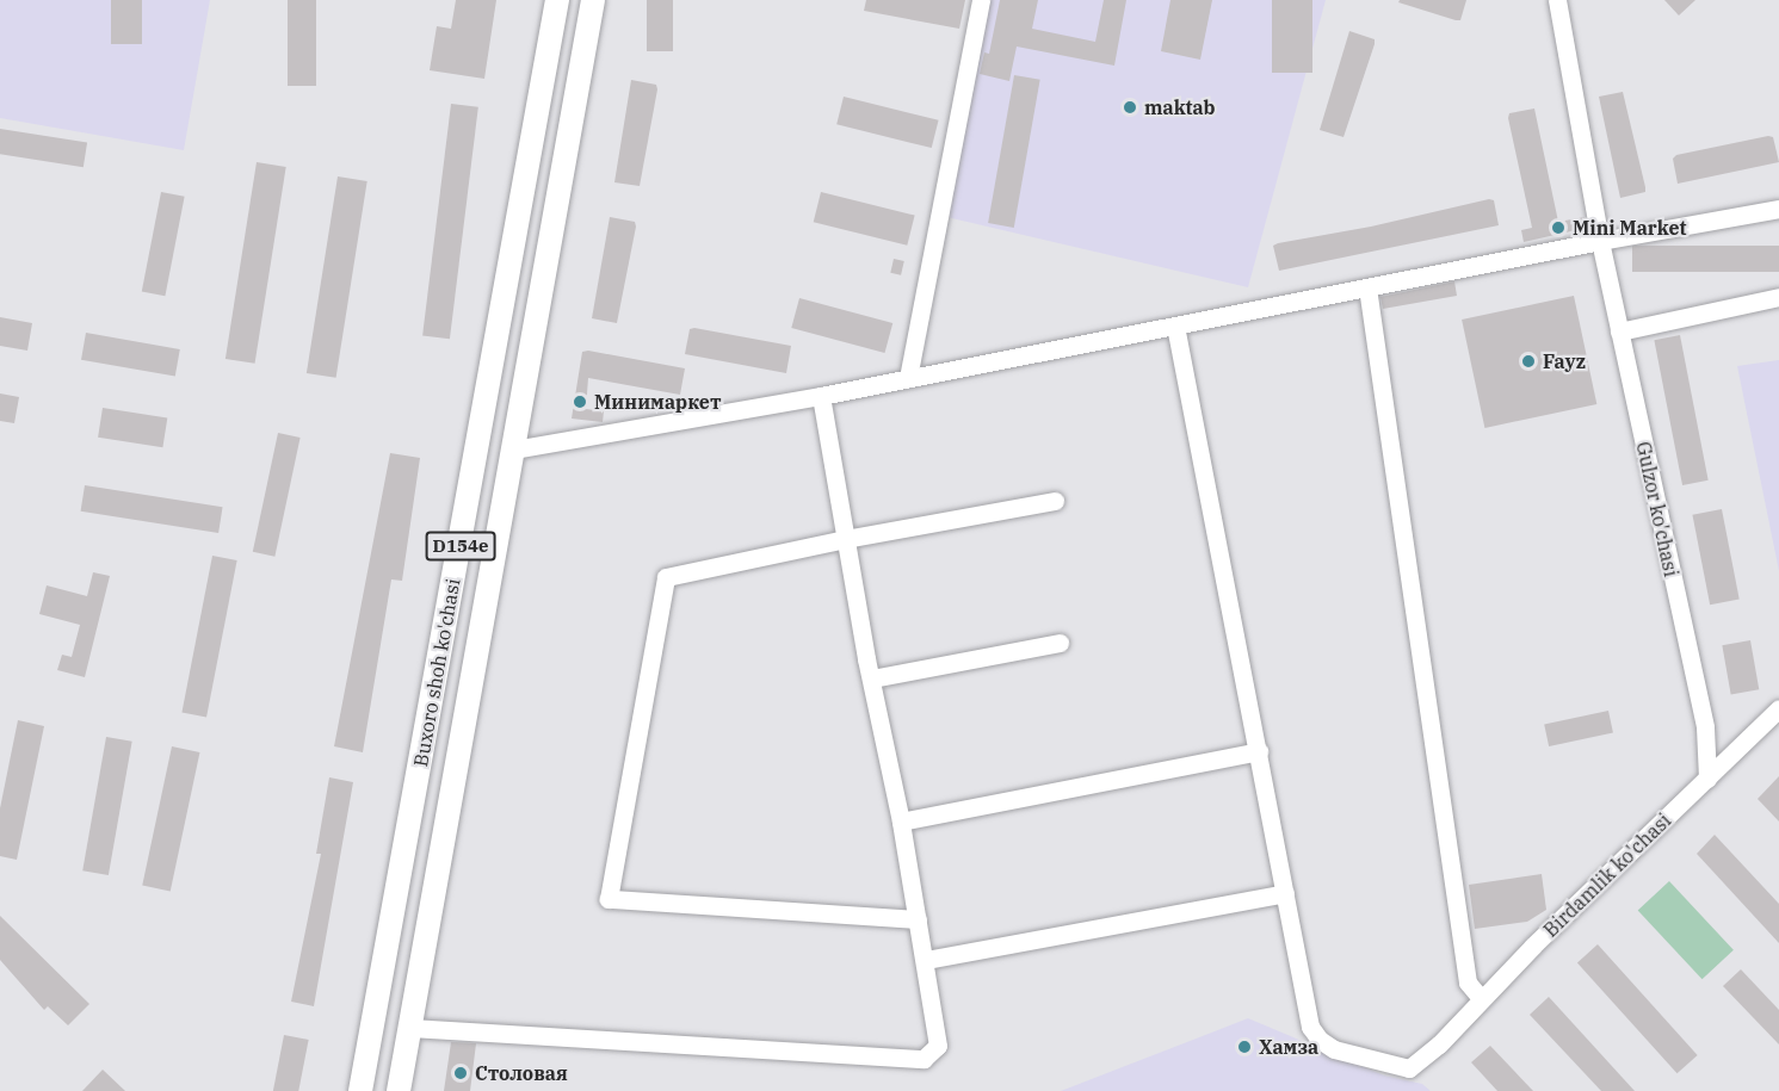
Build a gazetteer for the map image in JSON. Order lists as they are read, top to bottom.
{
  "streets": {
    "main road": ["D154e", "Buxoro shoh ko'chasi"],
    "street": ["Gulzor ko'chasi", "Birdamlik ko'chasi"]
  },
  "crossings": [
    ["Gulzor ko'chasi", "Birdamlik ko'chasi"]
  ],
  "places": [
    "maktab",
    "Mini Market",
    "Fayz",
    "Минимаркет",
    "Хамза",
    "Столовая"
  ]
}
